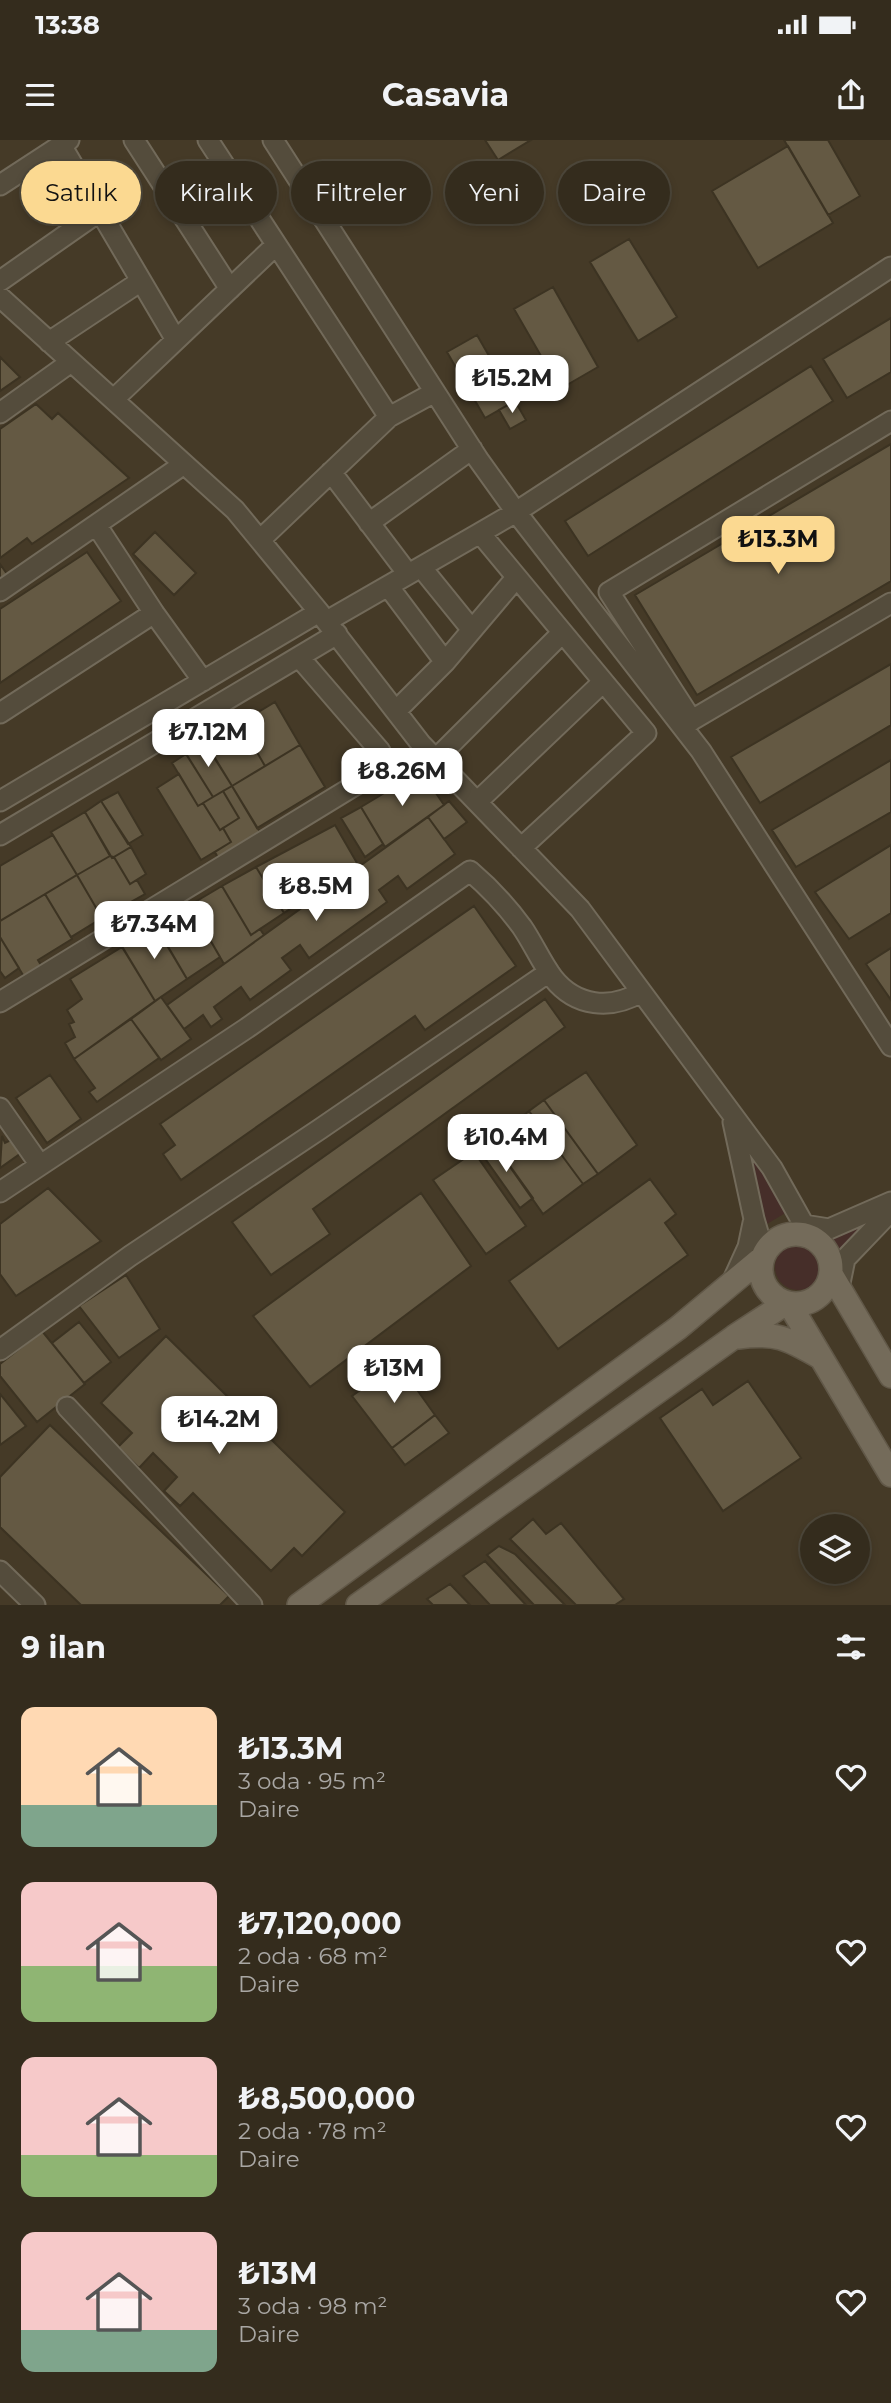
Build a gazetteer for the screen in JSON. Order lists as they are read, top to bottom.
{
  "page": {
    "status": "13:38",
    "header": "Casavia",
    "chip": [
      "Satılık",
      "Kiralık",
      "Filtreler",
      "Yeni",
      "Daire"
    ],
    "price": [
      "₺15.2M",
      "₺13.3M",
      "₺7.12M",
      "₺8.26M",
      "₺8.5M",
      "₺7.34M",
      "₺10.4M",
      "₺13M",
      "₺14.2M"
    ],
    "heading": "9 ilan",
    "list": [
      {
        "name": "₺13.3M",
        "note": "3 oda · 95 m² · Daire"
      },
      {
        "name": "₺7,120,000",
        "note": "2 oda · 68 m² · Daire"
      },
      {
        "name": "₺8,500,000",
        "note": "2 oda · 78 m² · Daire"
      },
      {
        "name": "₺13M",
        "note": "3 oda · 98 m² · Daire"
      }
    ]
  }
}
